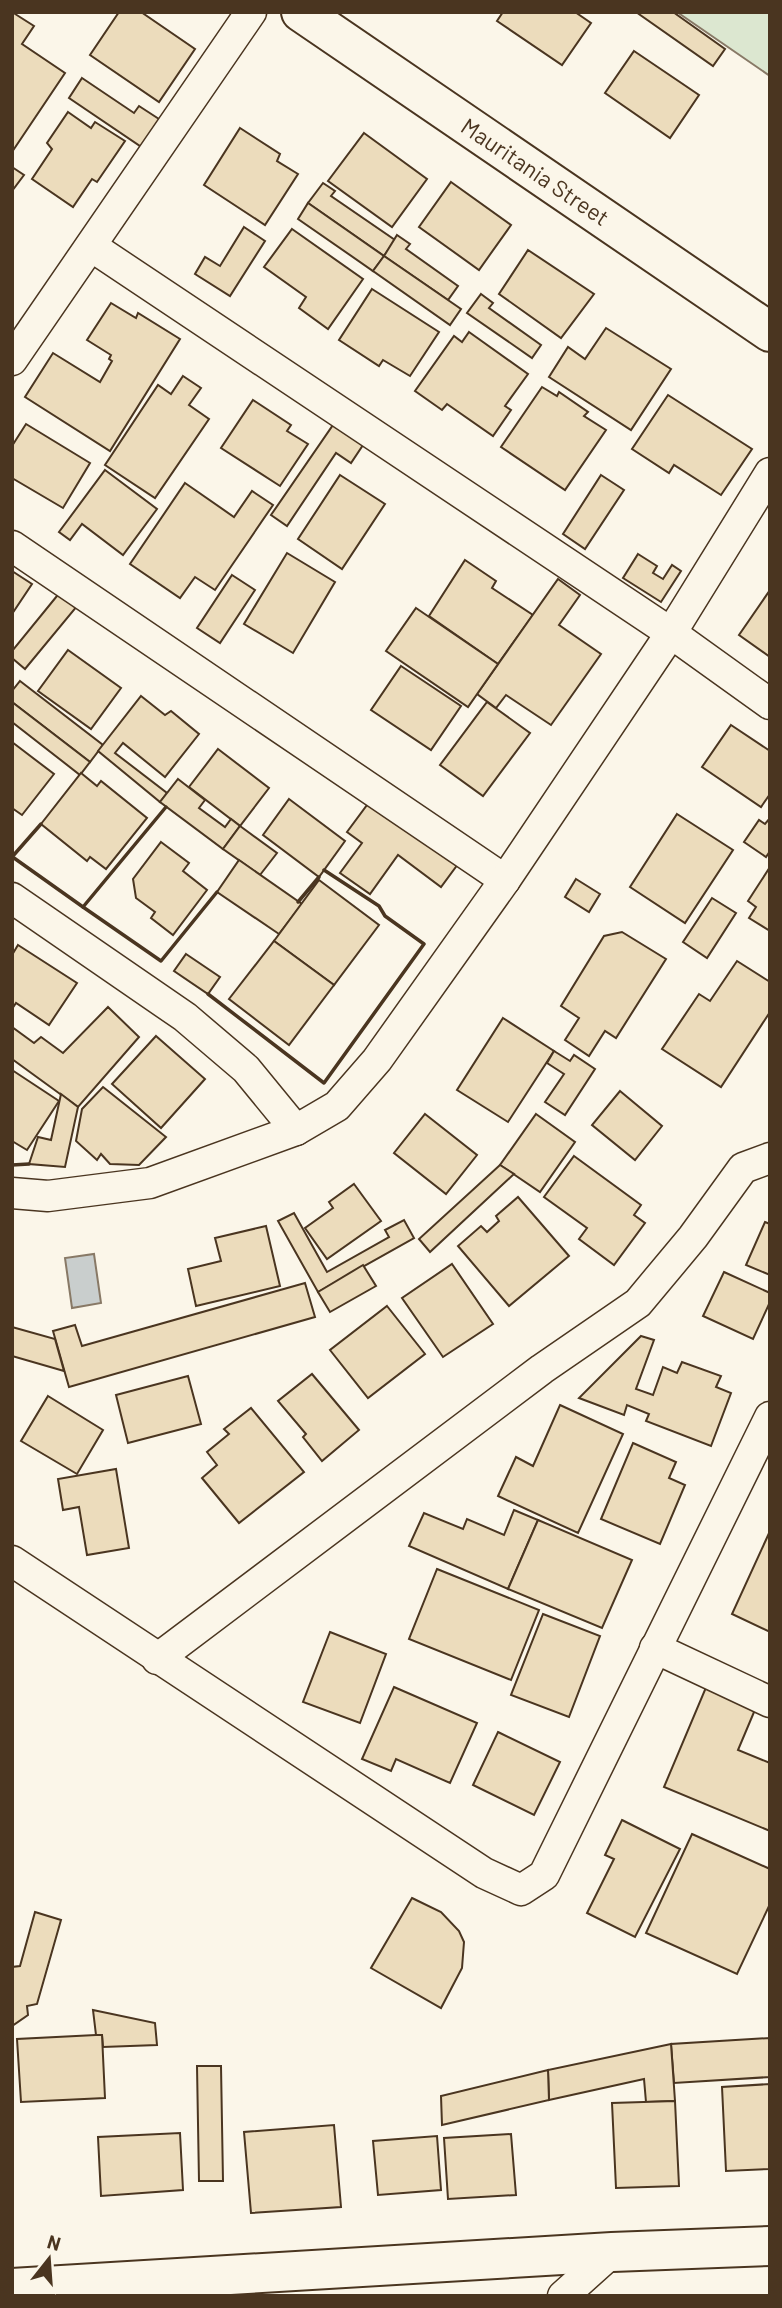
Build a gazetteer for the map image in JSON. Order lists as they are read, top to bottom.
{
  "streets": {
    "street": ["Mauritania Street"]
  },
  "north": "top"
}
